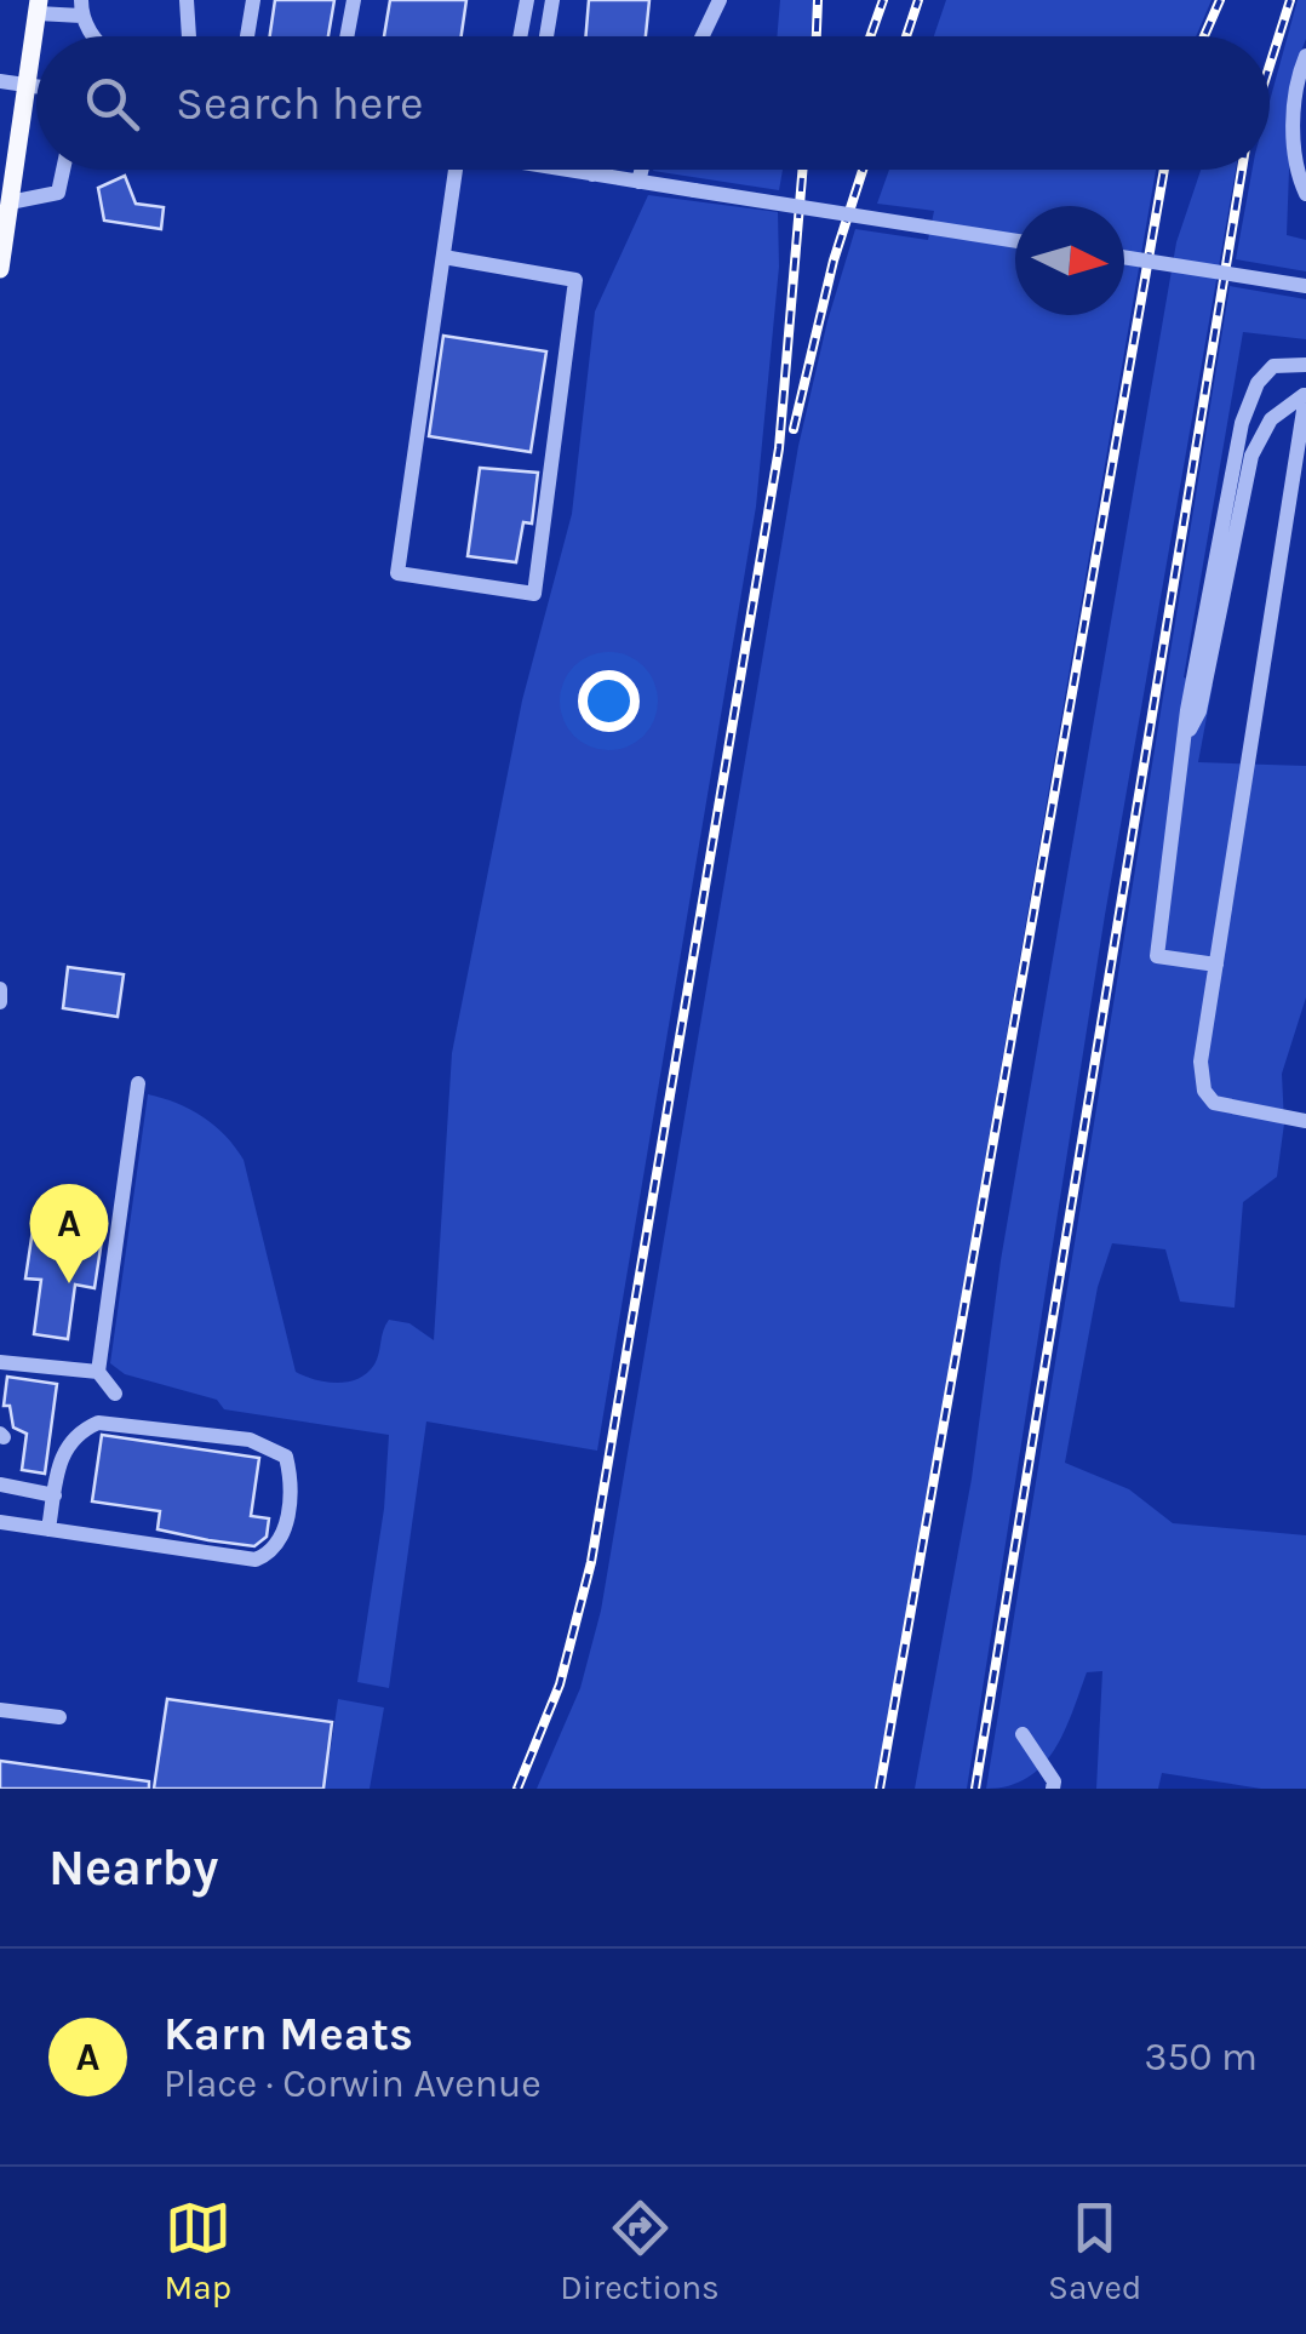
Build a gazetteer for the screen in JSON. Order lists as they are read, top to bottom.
{
  "north": "right",
  "page": {
    "search": "Search here",
    "pins": "A",
    "heading": "Nearby",
    "list": [
      {
        "mark": "A",
        "name": "Karn Meats",
        "note": "Place · Corwin Avenue",
        "value": "350 m"
      }
    ],
    "nav": ["Map", "Directions", "Saved"]
  }
}
